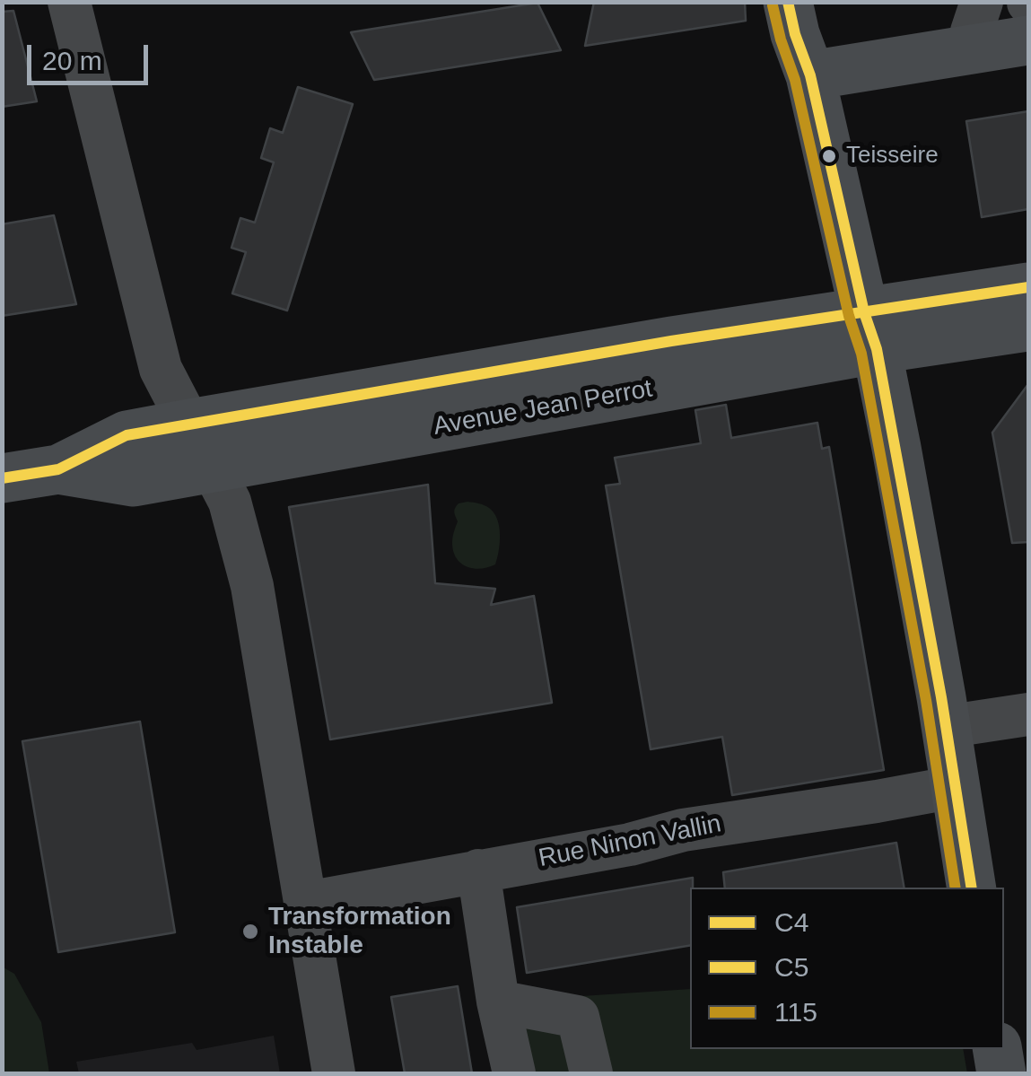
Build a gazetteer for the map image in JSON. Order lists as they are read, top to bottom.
{
  "streets": {
    "main road": ["Avenue Jean Perrot"],
    "street": ["Rue Ninon Vallin"]
  },
  "places": ["Teisseire", "Transformation Instable"],
  "lines": ["transit line C5", "transit line 115", "transit line C4"],
  "legend": ["C4", "C5", "115"],
  "scale_bar": "20 m"
}
